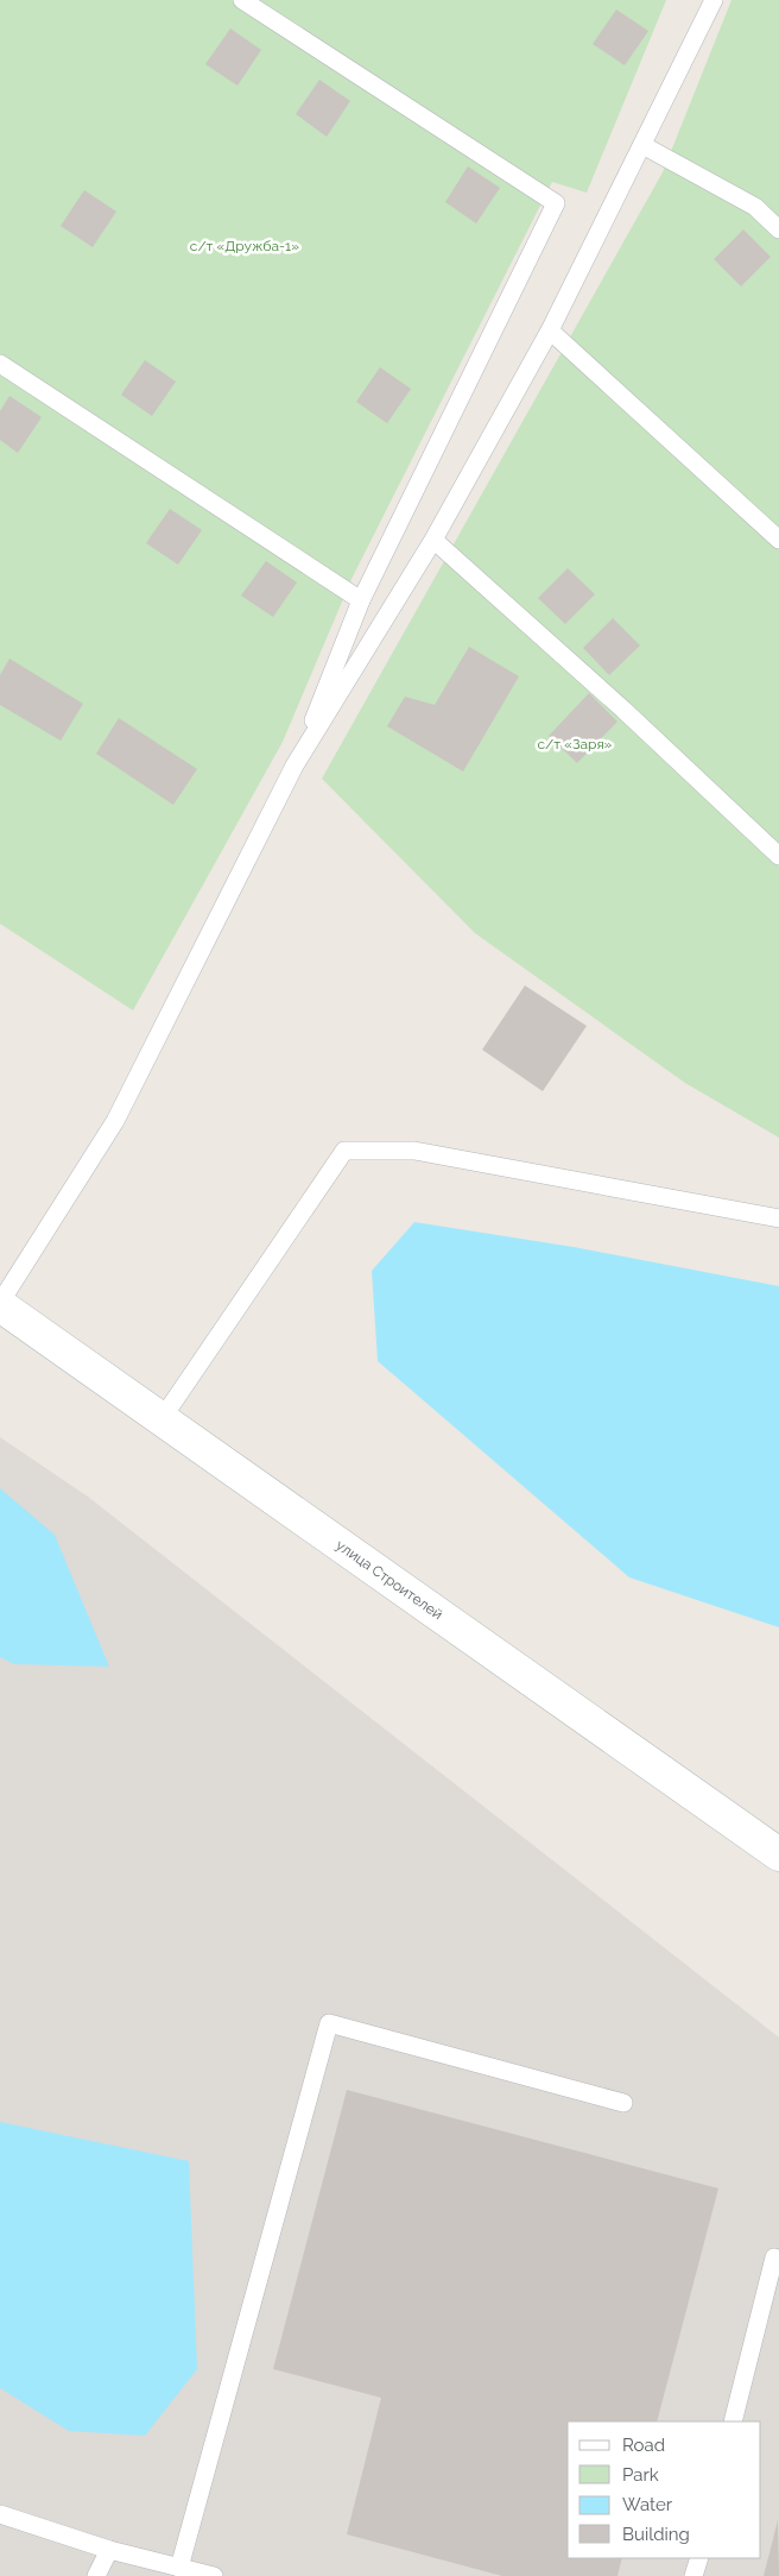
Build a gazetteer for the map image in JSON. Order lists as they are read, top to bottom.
{
  "streets": {
    "main road": ["улица Строителей"]
  },
  "parks": ["с/т «Дружба-1»", "с/т «Заря»"],
  "legend": [
    "Road",
    "Park",
    "Water",
    "Building"
  ]
}
